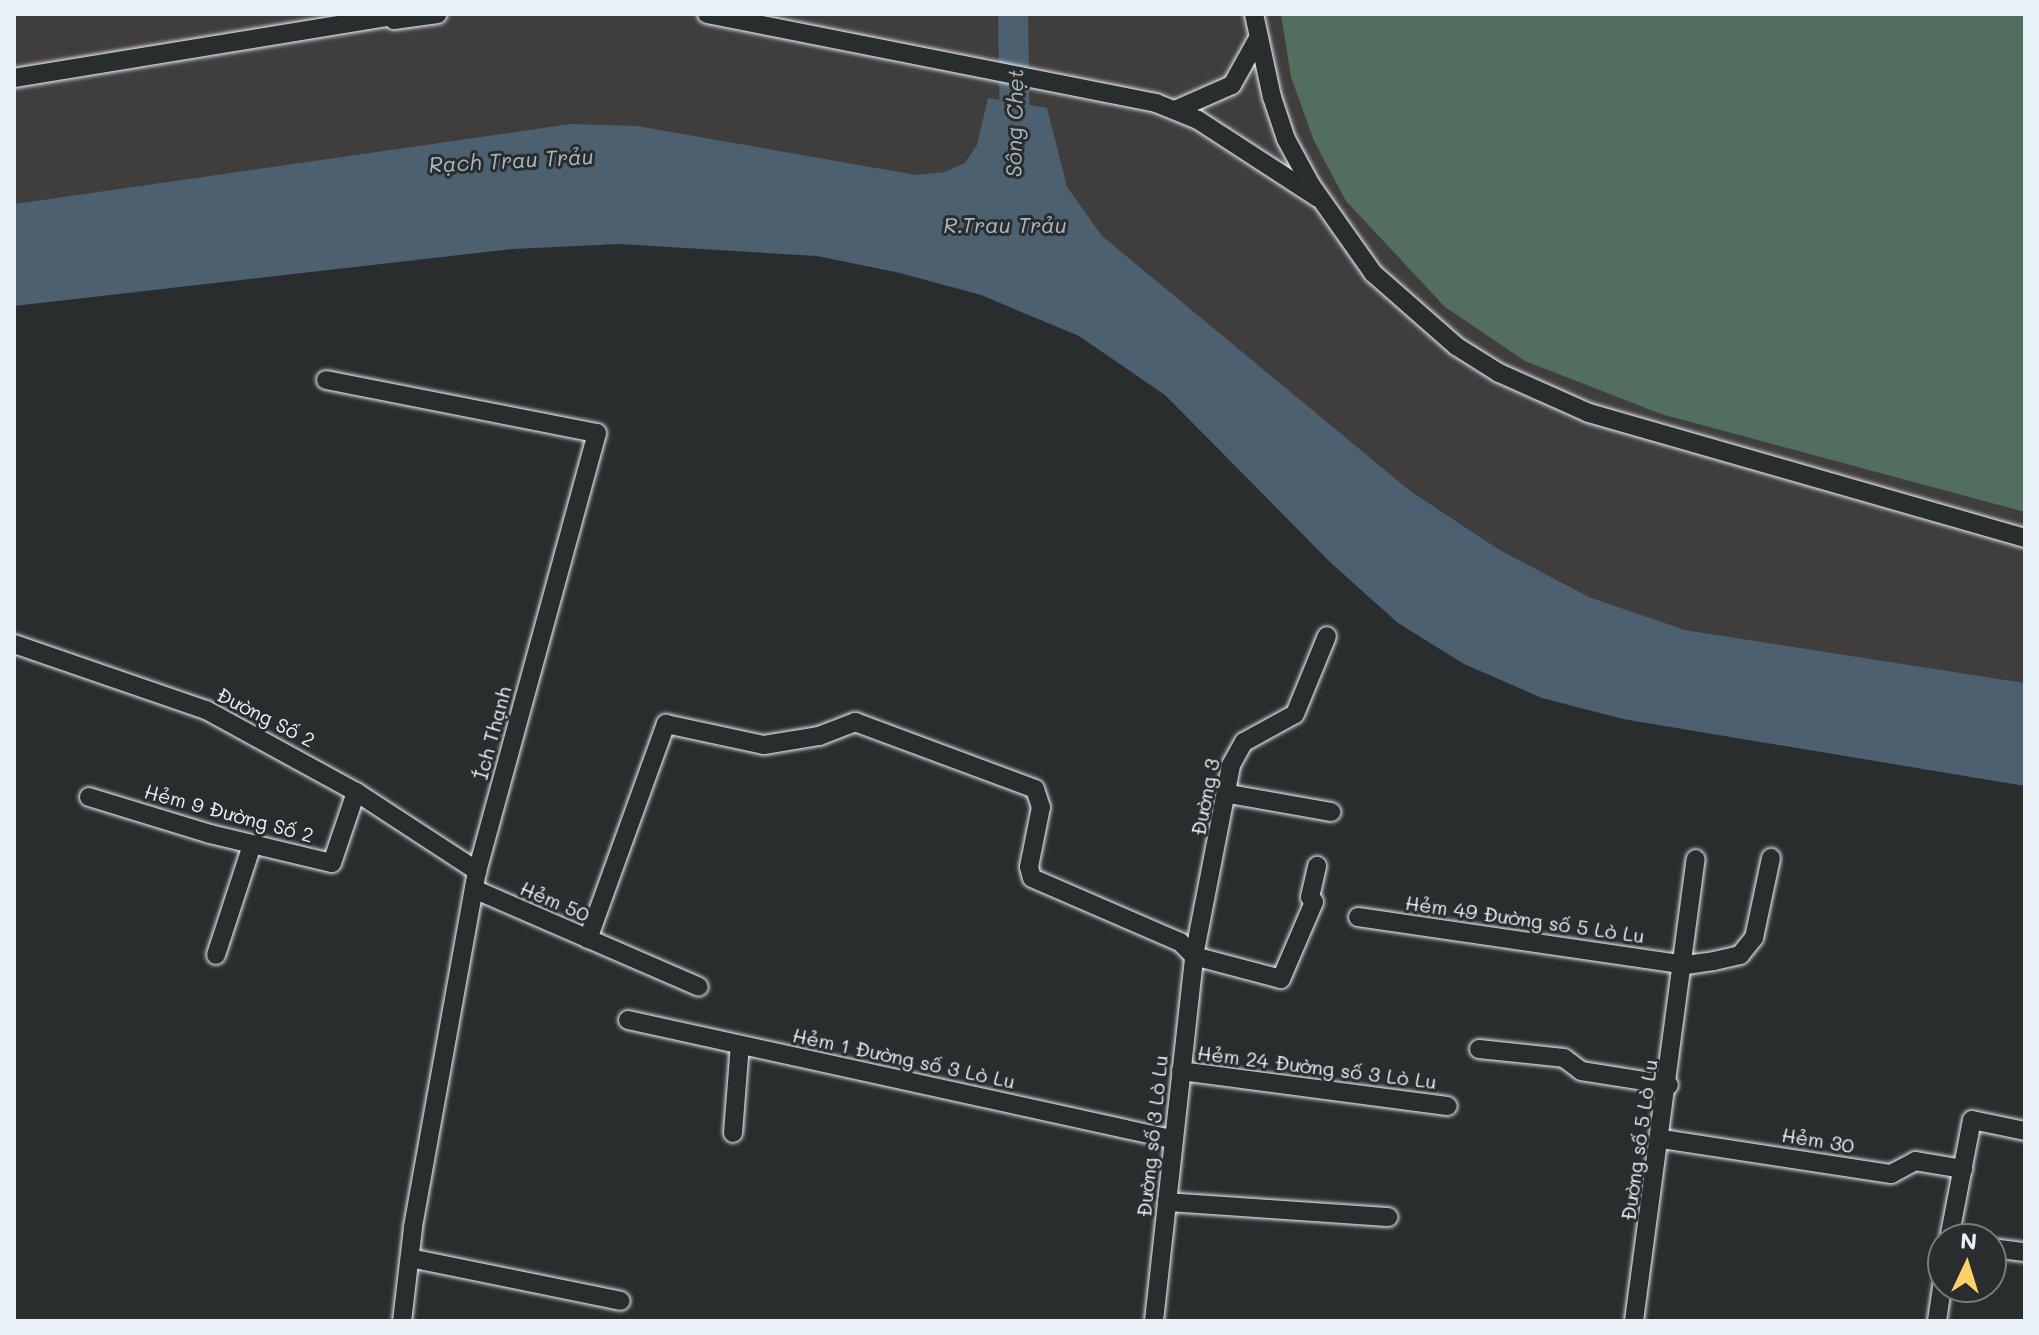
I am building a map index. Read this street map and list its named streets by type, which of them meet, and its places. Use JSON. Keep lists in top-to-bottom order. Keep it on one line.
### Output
{"streets":{"street":["Đường Số 2","Ích Thạnh","Đường 3","Hẻm 9 Đường Số 2","Hẻm 50","Hẻm 49 Đường số 5 Lò Lu","Hẻm 1 Đường số 3 Lò Lu","Hẻm 24 Đường số 3 Lò Lu","Đường số 3 Lò Lu","Đường số 5 Lò Lu","Hẻm 30"]},"crossings":[["Đường Số 2","Ích Thạnh"],["Đường Số 2","Hẻm 9 Đường Số 2"],["Đường Số 2","Hẻm 50"],["Ích Thạnh","Hẻm 50"],["Đường 3","Đường số 3 Lò Lu"],["Hẻm 49 Đường số 5 Lò Lu","Đường số 5 Lò Lu"],["Hẻm 1 Đường số 3 Lò Lu","Đường số 3 Lò Lu"],["Hẻm 24 Đường số 3 Lò Lu","Đường số 3 Lò Lu"],["Đường số 5 Lò Lu","Hẻm 30"]],"water":["Sông Chẹt","Rạch Trau Trảu","R.Trau Trảu"],"north":"top"}
